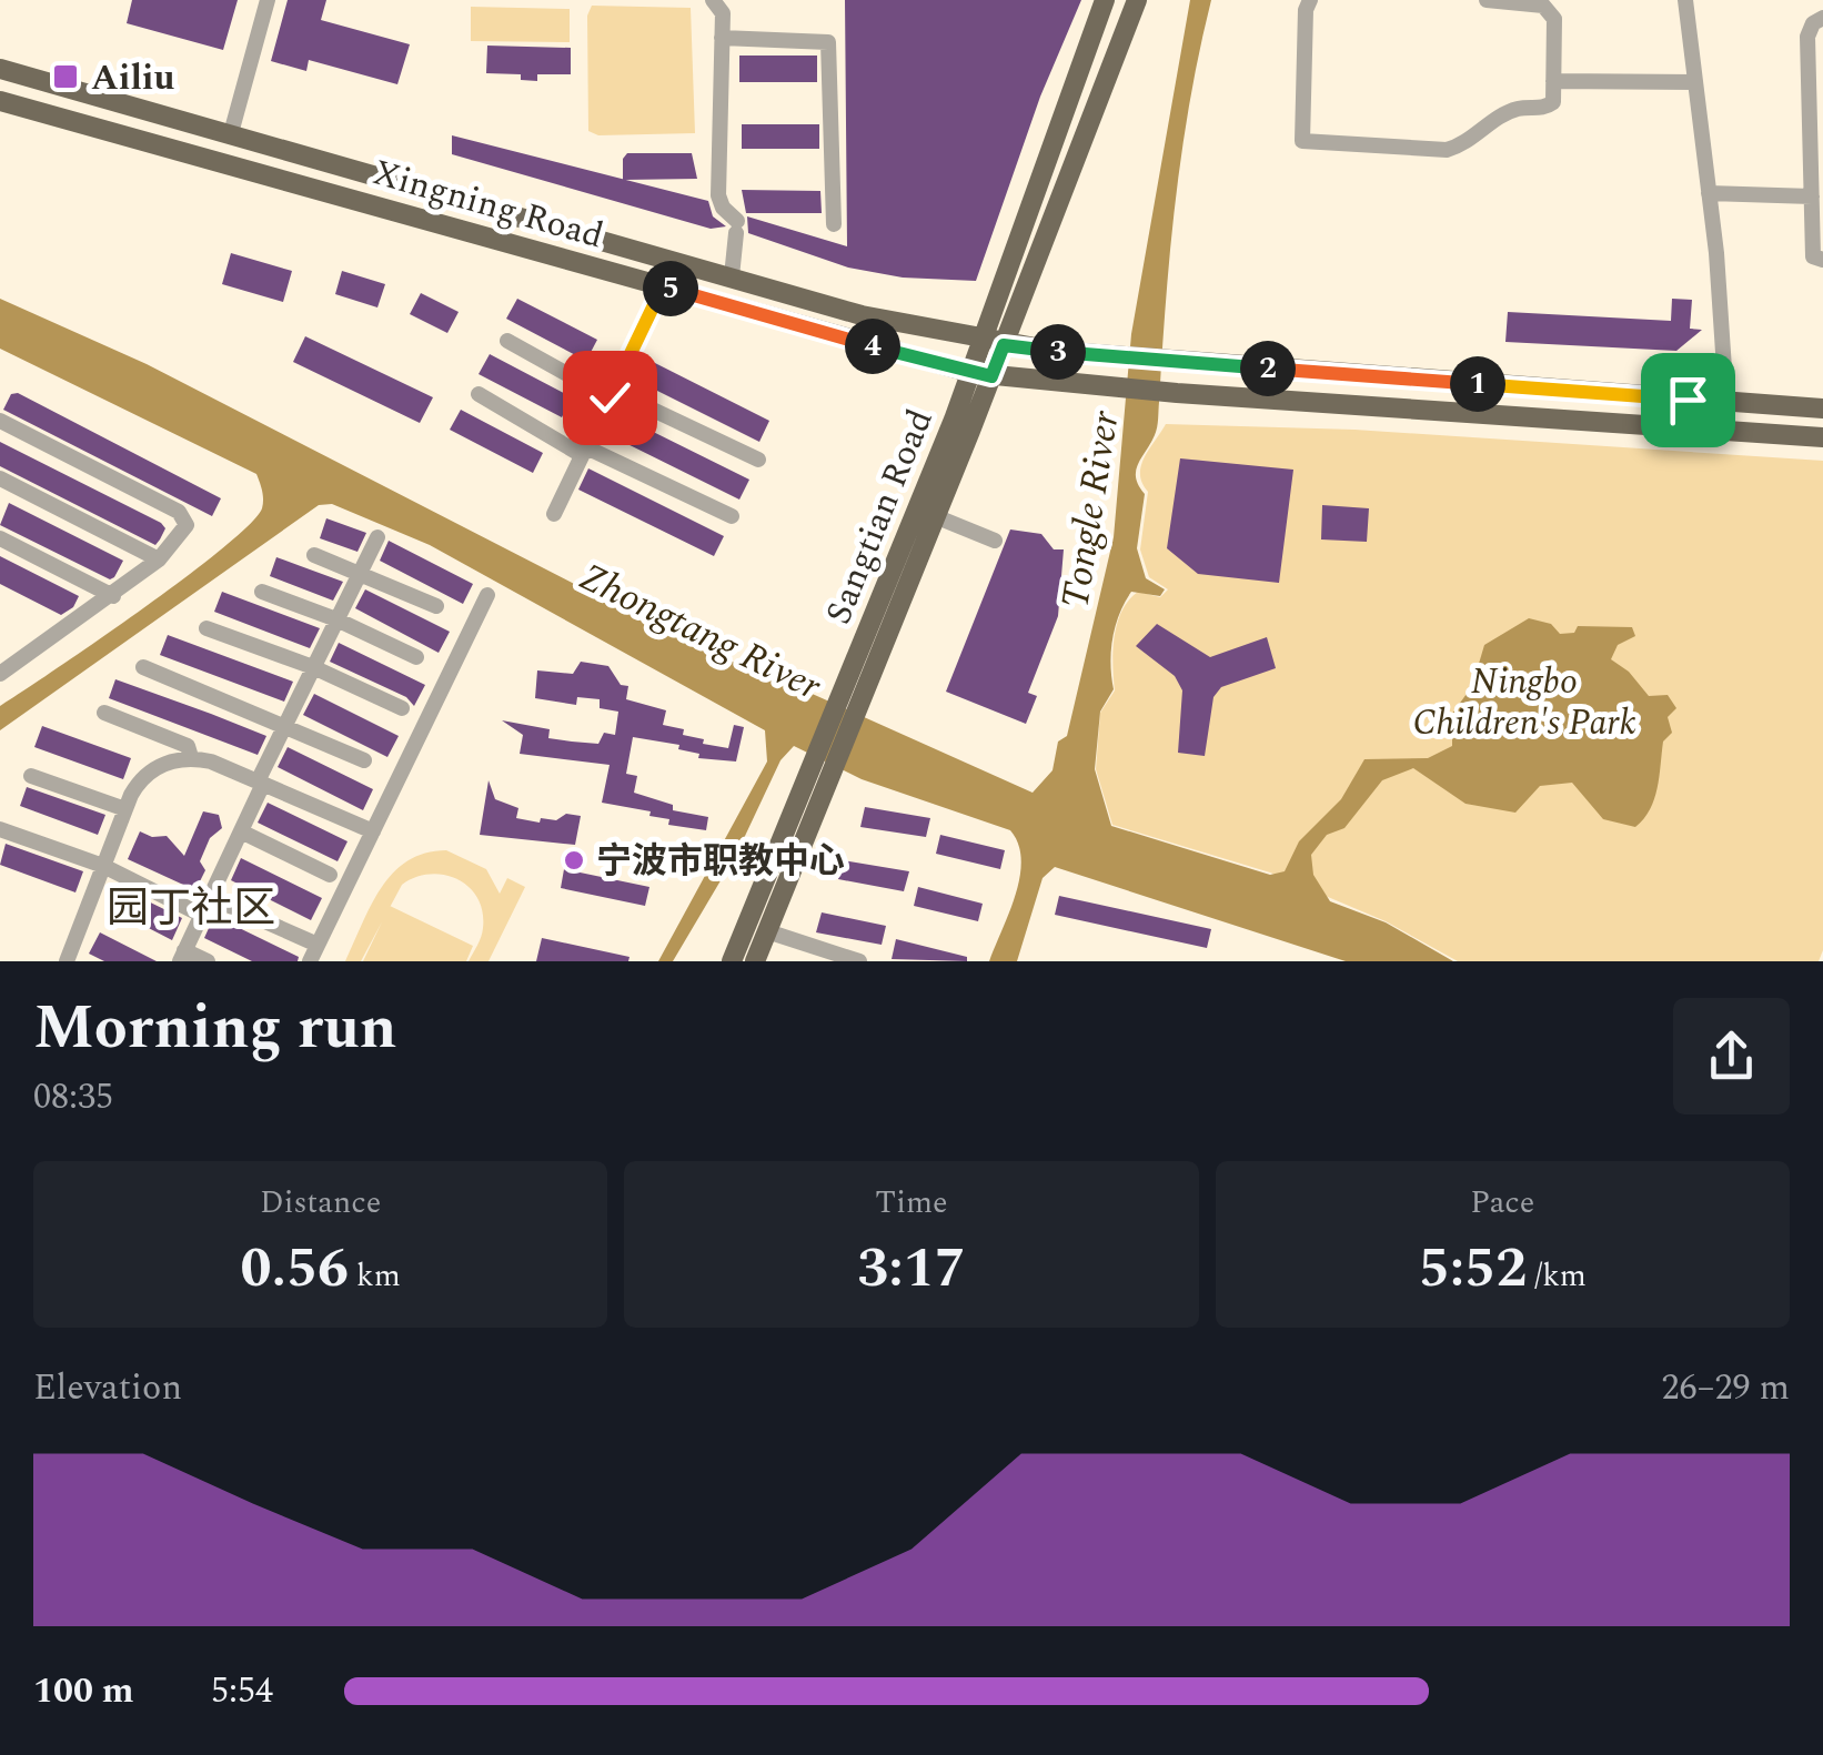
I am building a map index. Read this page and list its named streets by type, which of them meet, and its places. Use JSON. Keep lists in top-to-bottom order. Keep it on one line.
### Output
{"streets":{"main road":["Xingning Road","Sangtian Road"]},"crossings":[["Xingning Road","Sangtian Road"]],"districts":["园丁社区"],"water":["Tongle River","Zhongtang River"],"parks":["Ningbo Children's Park"],"places":{"transit":["Ailiu"],"other":["宁波市职教中心"]},"page":{"pins":["5","4","3","2","1"],"heading":["Morning run","08:35"],"stats":[["Distance","0.56 km"],["Time","3:17"],["Pace","5:52 /km"]],"chart":["Elevation","26–29 m"],"list":[{"name":"100 m","note":"5:54"}]}}
